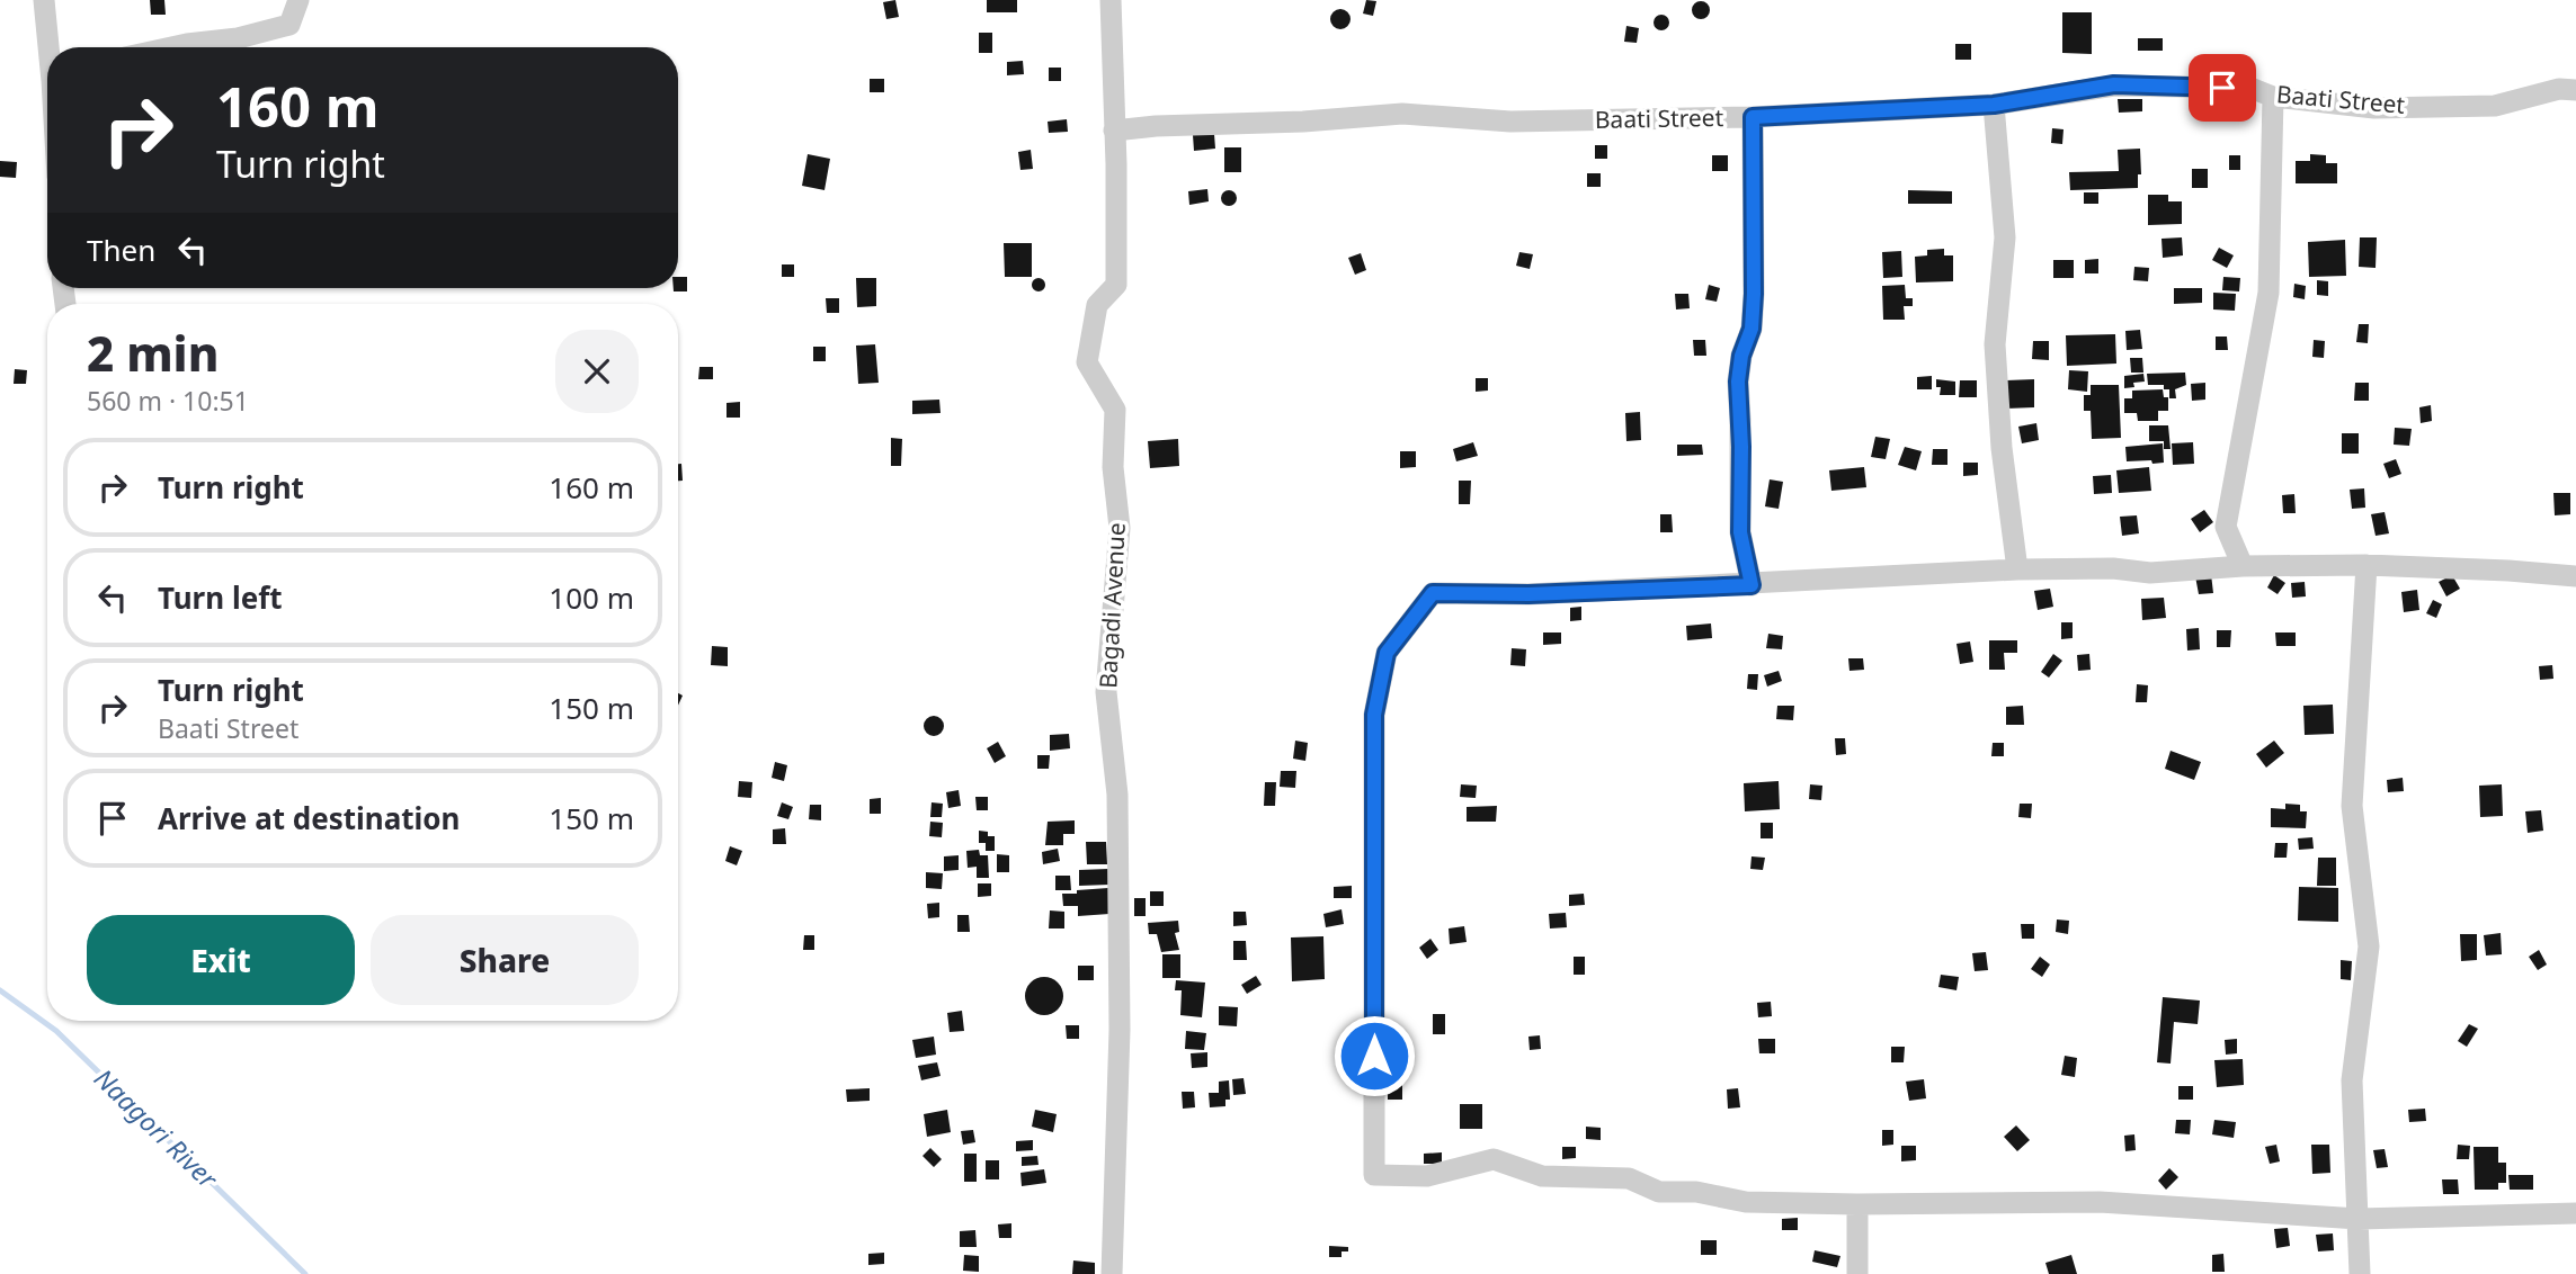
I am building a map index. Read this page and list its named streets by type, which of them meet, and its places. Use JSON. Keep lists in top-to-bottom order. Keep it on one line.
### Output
{"streets":{"street":["Baati Street","Bagadi Avenue"]},"crossings":[["Baati Street","Bagadi Avenue"]],"water":["Naagori River"],"page":{"turn":["160 m","Turn right"],"then":"Then","heading":["2 min","560 m · 10:51"],"list":[{"name":"Turn right","value":"160 m"},{"name":"Turn left","value":"100 m"},{"name":"Turn right","note":"Baati Street","value":"150 m"},{"name":"Arrive at destination","value":"150 m"}],"buttons":["Exit","Share"]}}
